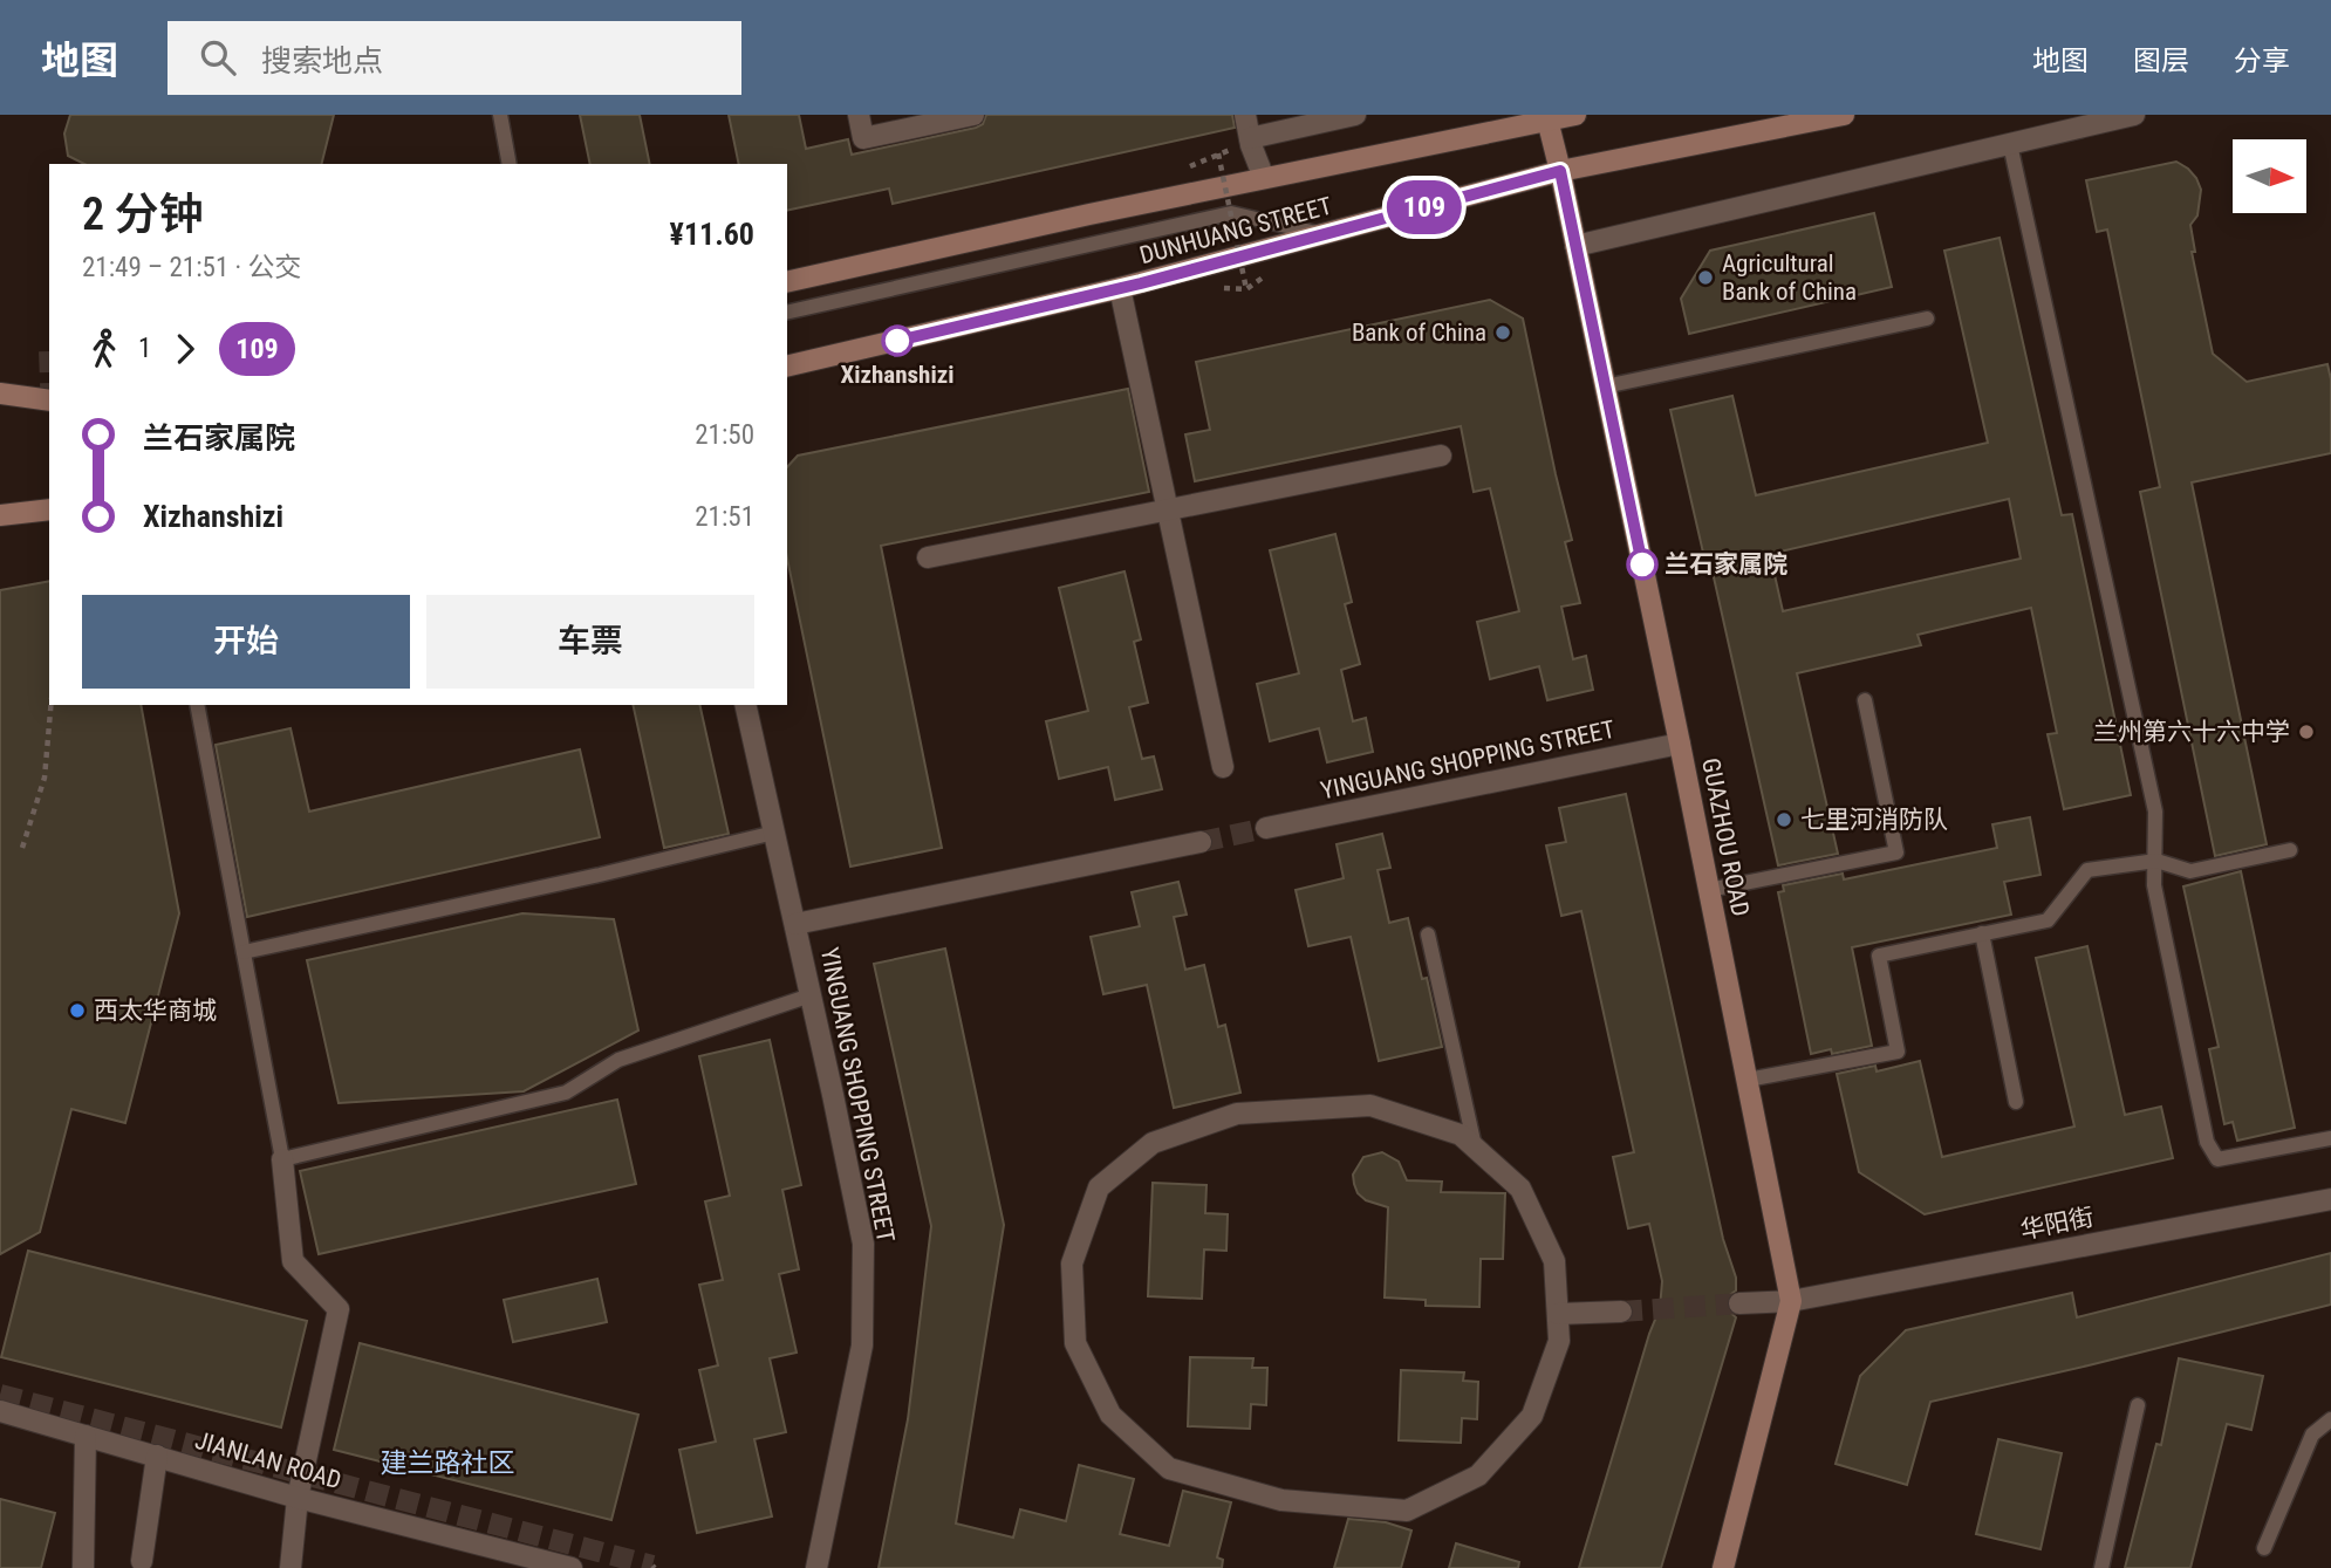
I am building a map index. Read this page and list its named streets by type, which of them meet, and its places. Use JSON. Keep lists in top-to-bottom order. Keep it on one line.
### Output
{"streets":{"main road":["DUNHUANG STREET","GUAZHOU ROAD"],"street":["YINGUANG SHOPPING STREET","华阳街","JIANLAN ROAD"]},"crossings":[["DUNHUANG STREET","GUAZHOU ROAD"],["YINGUANG SHOPPING STREET","GUAZHOU ROAD"],["GUAZHOU ROAD","华阳街"]],"districts":["建兰路社区"],"places":["Agricultural Bank of China","Bank of China","Xizhanshizi","兰石家属院","兰州第六十六中学","七里河消防队","西太华商城"],"lines":["bus line 109"],"north":"right","page":{"header":"地图","search":"搜索地点","nav":["地图","图层","分享"],"on_map":"109","heading":["2 分钟","21:49 – 21:51 · 公交","¥11.60"],"legs":["1","109"],"list":[{"name":"兰石家属院","value":"21:50"},{"name":"Xizhanshizi","value":"21:51"}],"buttons":["开始","车票"]}}
